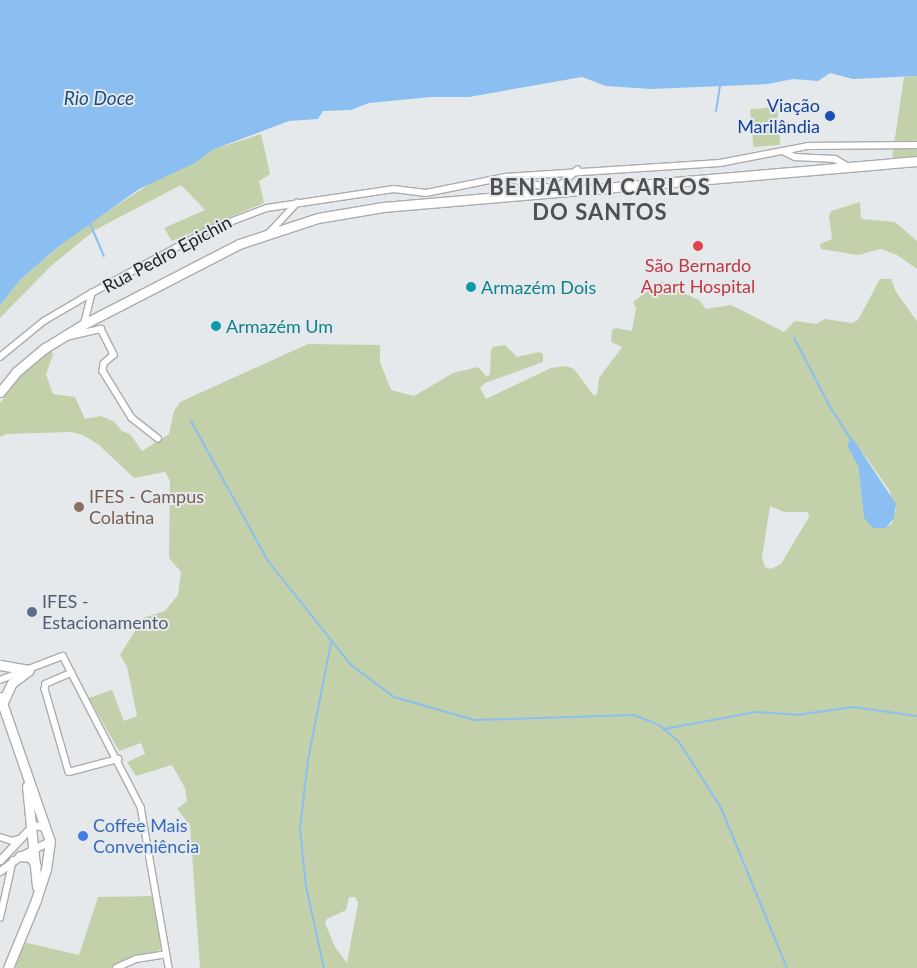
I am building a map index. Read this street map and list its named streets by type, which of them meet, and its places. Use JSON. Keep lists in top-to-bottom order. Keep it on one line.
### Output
{"streets":{"street":["Rua Pedro Epichin"]},"districts":["BENJAMIM CARLOS DO SANTOS"],"water":["Rio Doce"],"places":["Viação Marilândia","São Bernardo Apart Hospital","Armazém Dois","Armazém Um","IFES - Campus Colatina","IFES - Estacionamento","Coffee Mais Conveniência"]}
